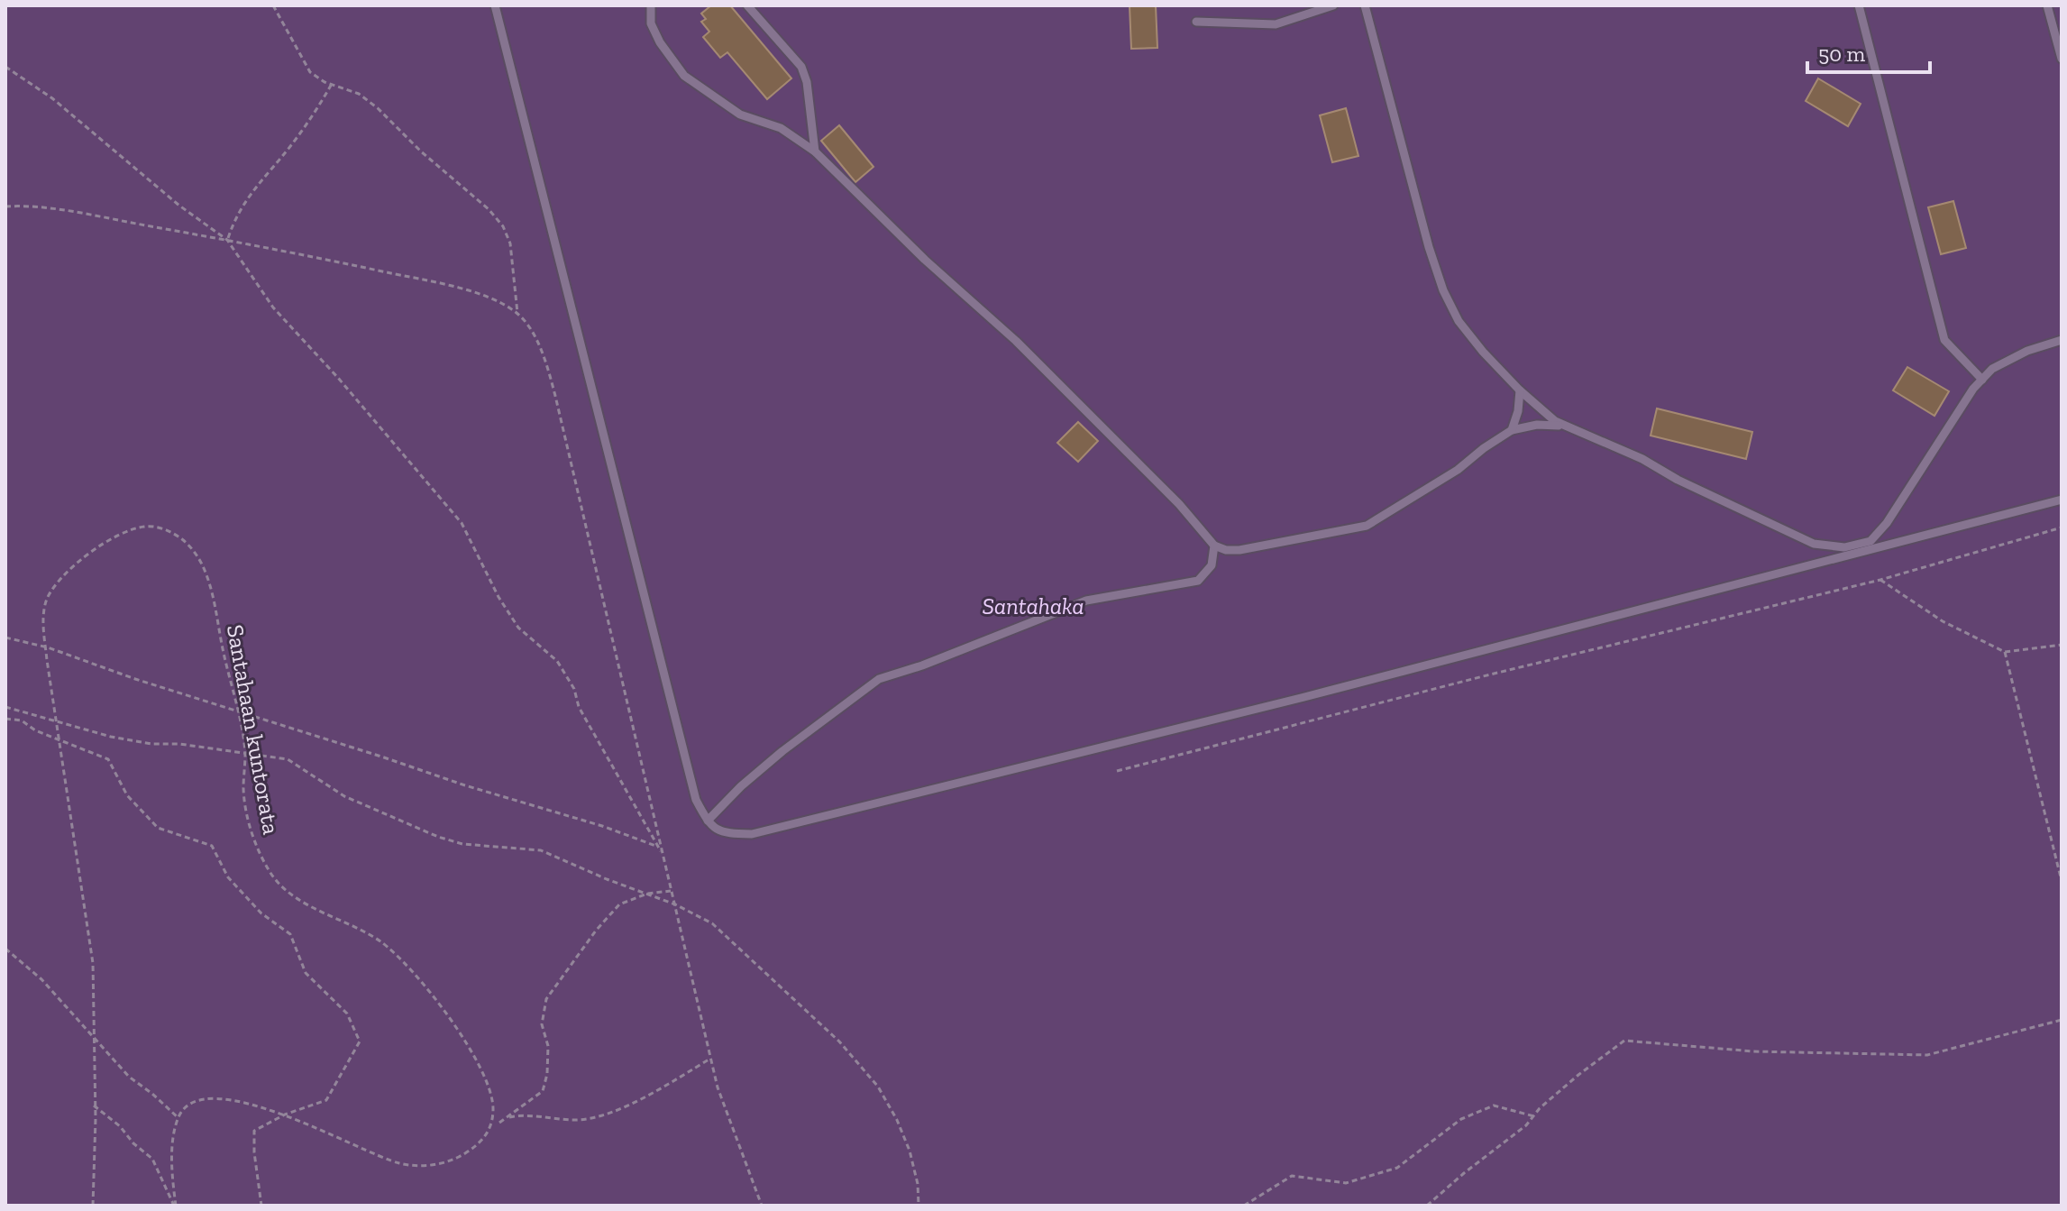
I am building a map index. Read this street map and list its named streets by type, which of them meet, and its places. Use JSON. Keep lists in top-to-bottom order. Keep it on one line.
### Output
{"streets":{"path":["Santahaan kuntorata"]},"parks":["Santahaka"],"scale_bar":"50 m"}
